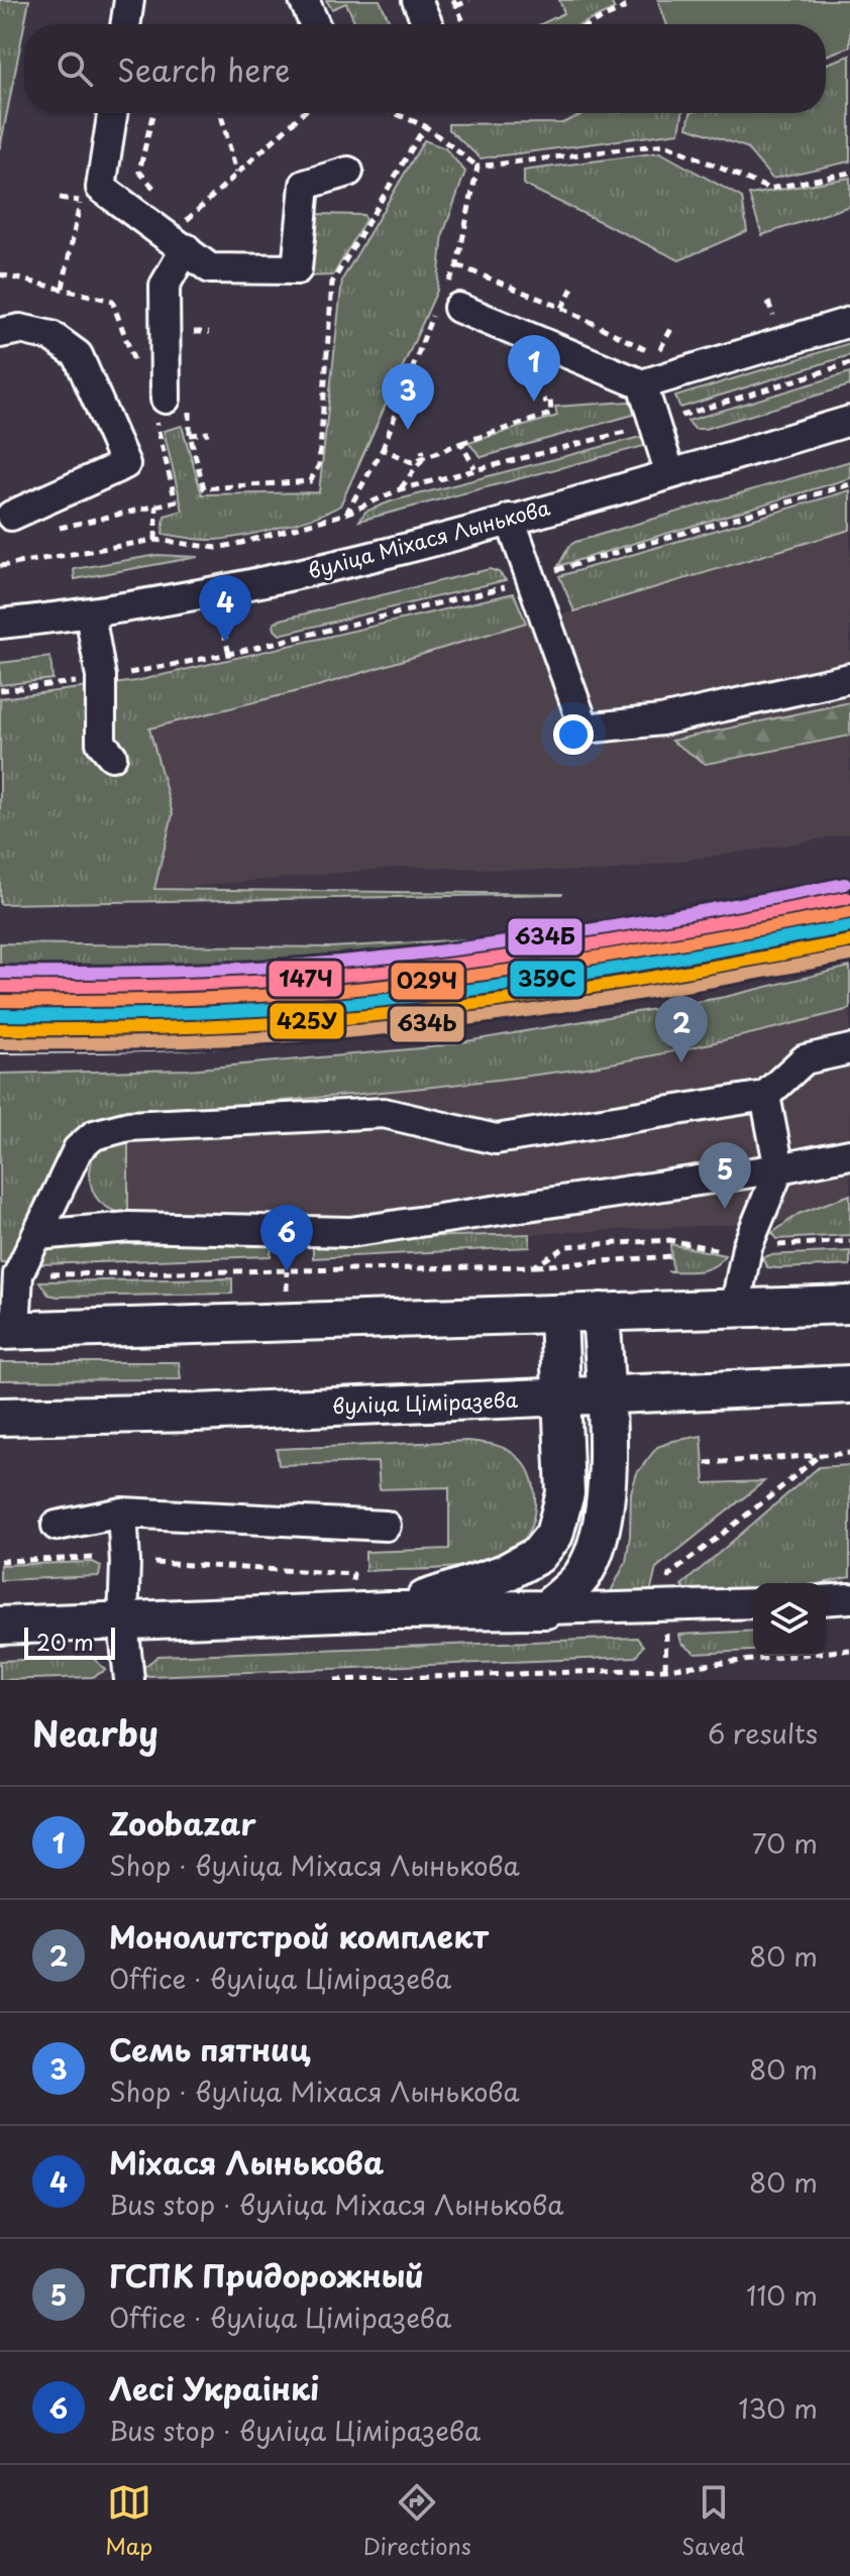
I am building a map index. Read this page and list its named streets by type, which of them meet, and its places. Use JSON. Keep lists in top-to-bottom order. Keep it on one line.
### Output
{"streets":{"main road":["вуліца Ціміразева"],"street":["вуліца Міхася Лынькова"]},"lines":["transit line 634Б","transit line 147Ч","transit line 029Ч","transit line 359С","transit line 425У","transit line 634Ь"],"scale_bar":"20 m","page":{"search":"Search here","pins":["1","3","4","2","5","6"],"scale":"20 m","heading":["Nearby","6 results"],"list":[{"mark":"1","name":"Zoobazar","note":"Shop · вуліца Міхася Лынькова","value":"70 m"},{"mark":"2","name":"Монолитстрой комплект","note":"Office · вуліца Ціміразева","value":"80 m"},{"mark":"3","name":"Семь пятниц","note":"Shop · вуліца Міхася Лынькова","value":"80 m"},{"mark":"4","name":"Міхася Лынькова","note":"Bus stop · вуліца Міхася Лынькова","value":"80 m"},{"mark":"5","name":"ГСПК Придорожный","note":"Office · вуліца Ціміразева","value":"110 m"},{"mark":"6","name":"Лесі Украінкі","note":"Bus stop · вуліца Ціміразева","value":"130 m"}],"nav":["Map","Directions","Saved"]}}
